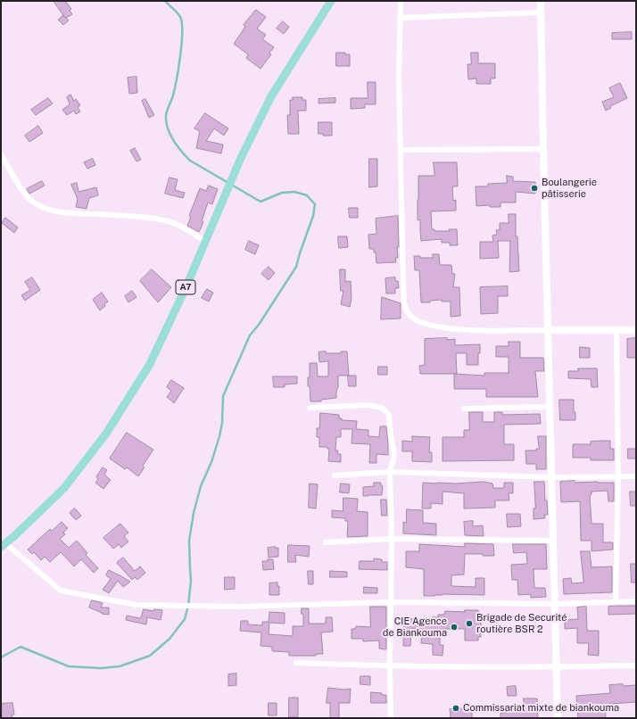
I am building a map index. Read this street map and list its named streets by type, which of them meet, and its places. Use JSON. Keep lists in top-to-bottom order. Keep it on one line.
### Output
{"streets":{"main road":["A7"]},"places":["Boulangerie pâtisserie","Brigade de Securité routière BSR 2","CIE Agence de Biankouma","Commissariat mixte de biankouma"]}
